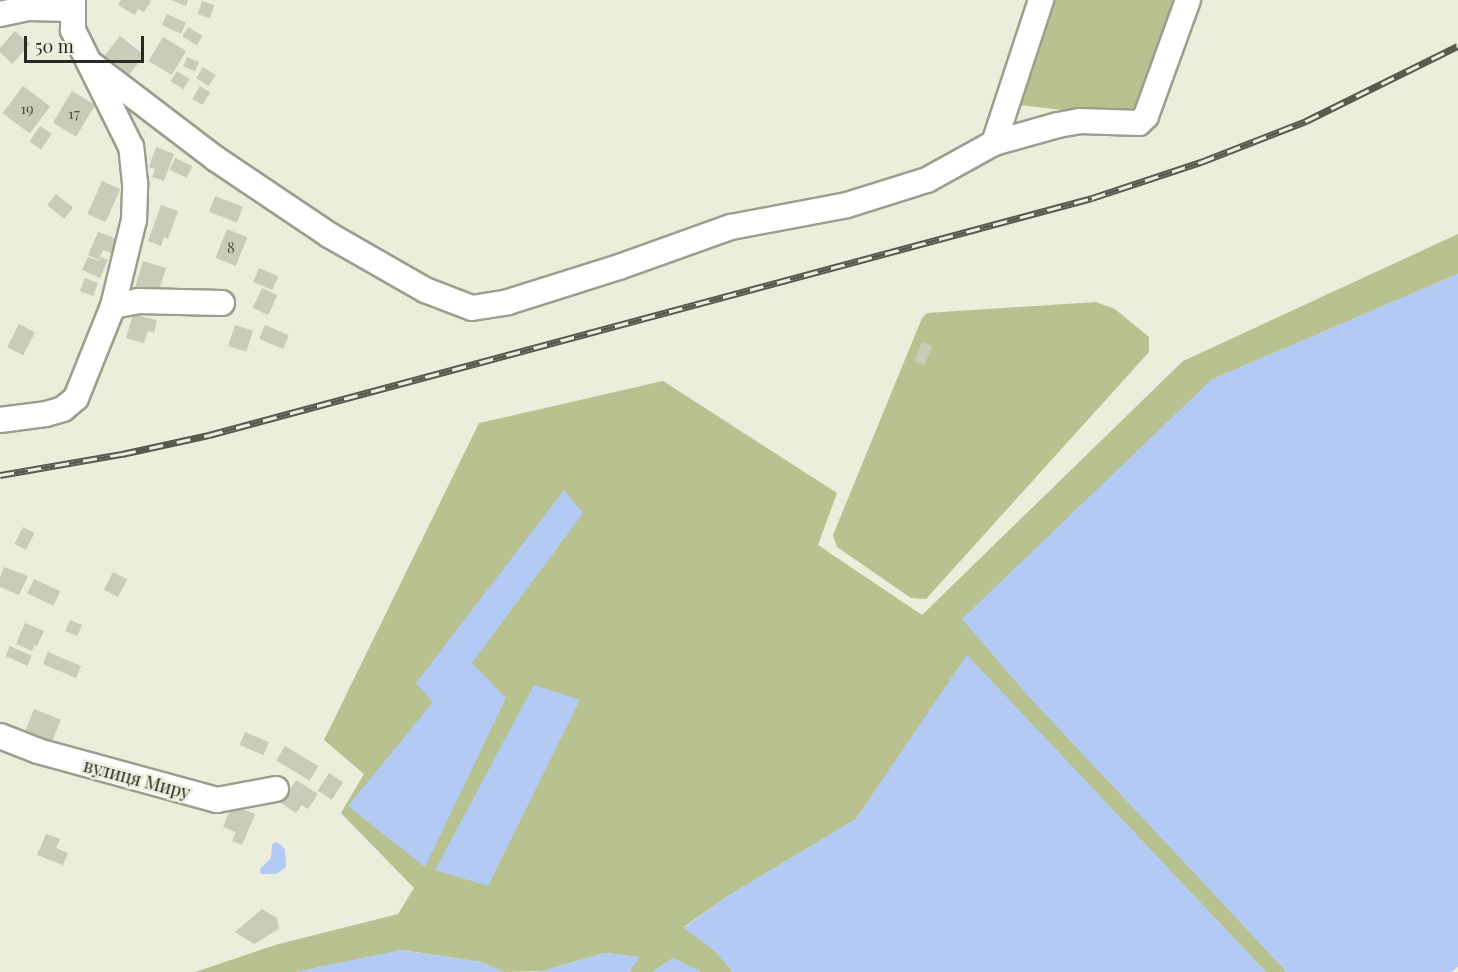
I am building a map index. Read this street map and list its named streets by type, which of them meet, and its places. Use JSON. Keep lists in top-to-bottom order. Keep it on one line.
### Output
{"streets":{"street":["вулиця Миру"]},"house_numbers":["19","17","8"],"scale_bar":"50 m"}
